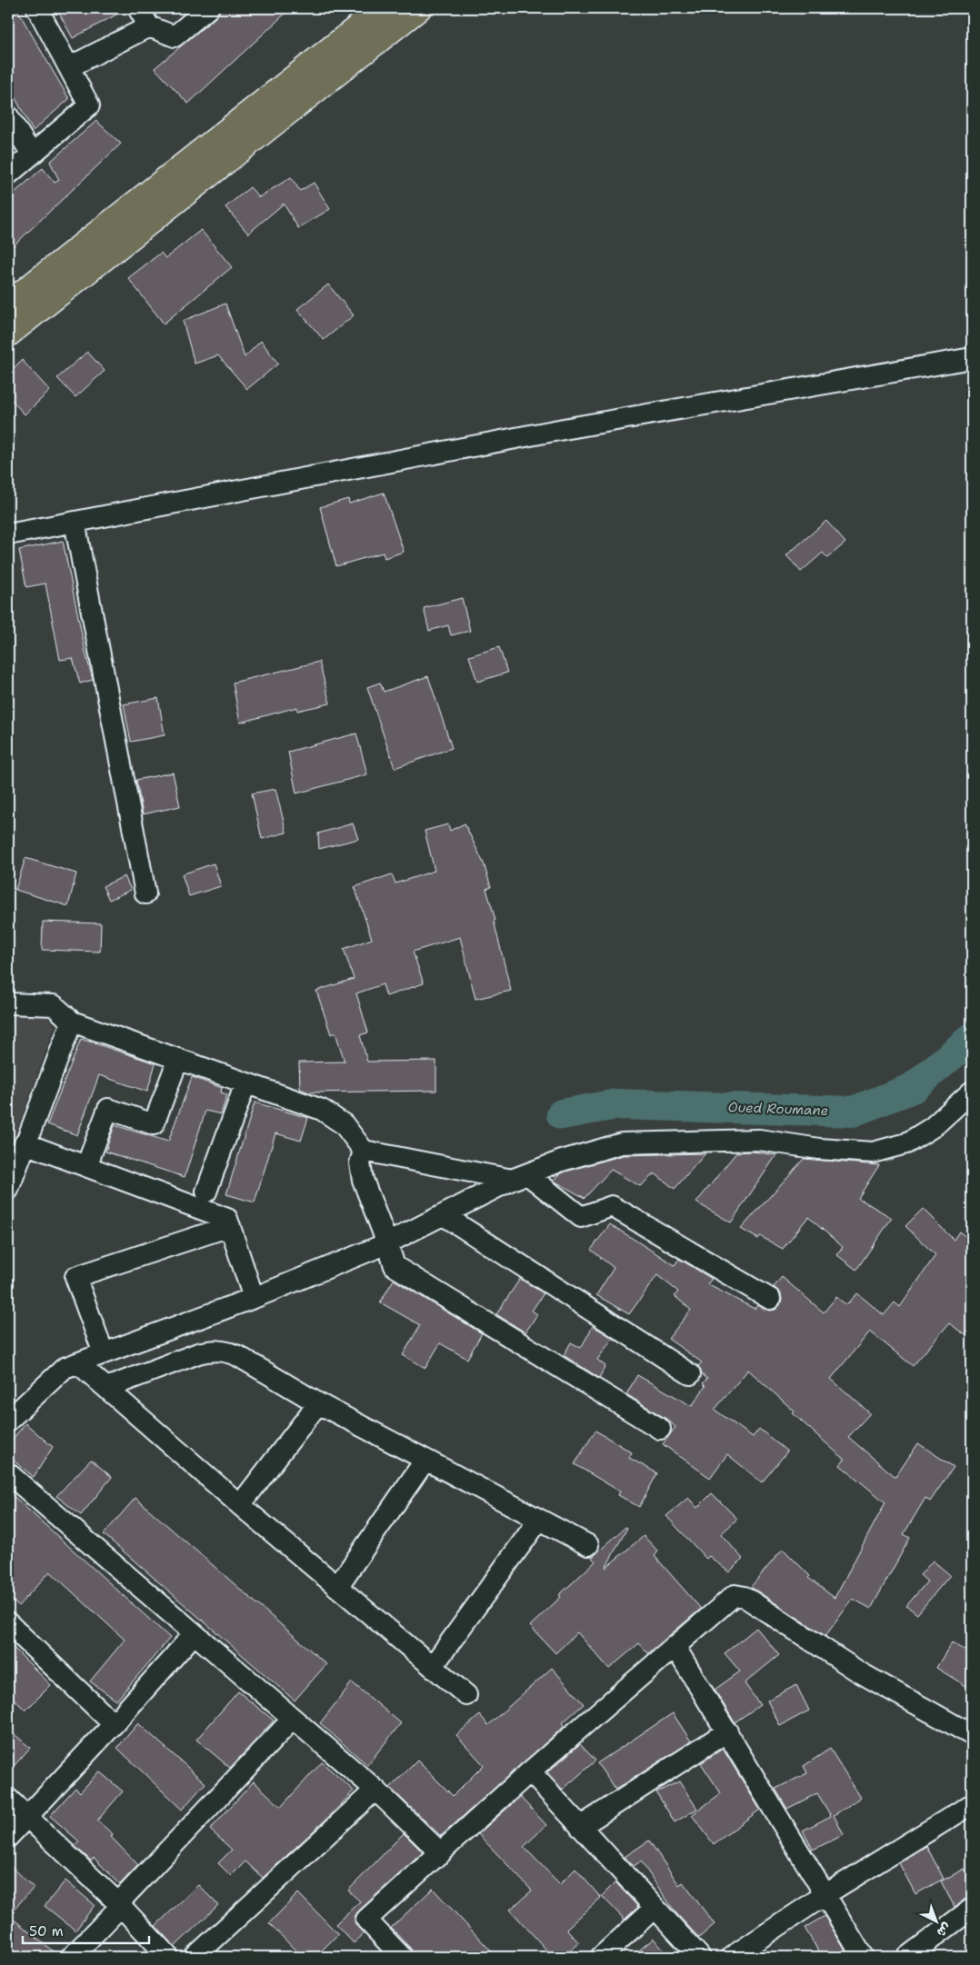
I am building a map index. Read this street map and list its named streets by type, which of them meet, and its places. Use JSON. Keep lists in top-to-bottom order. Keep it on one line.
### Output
{"water":["Oued Roumane"],"scale_bar":"50 m","north":"bottom right"}
